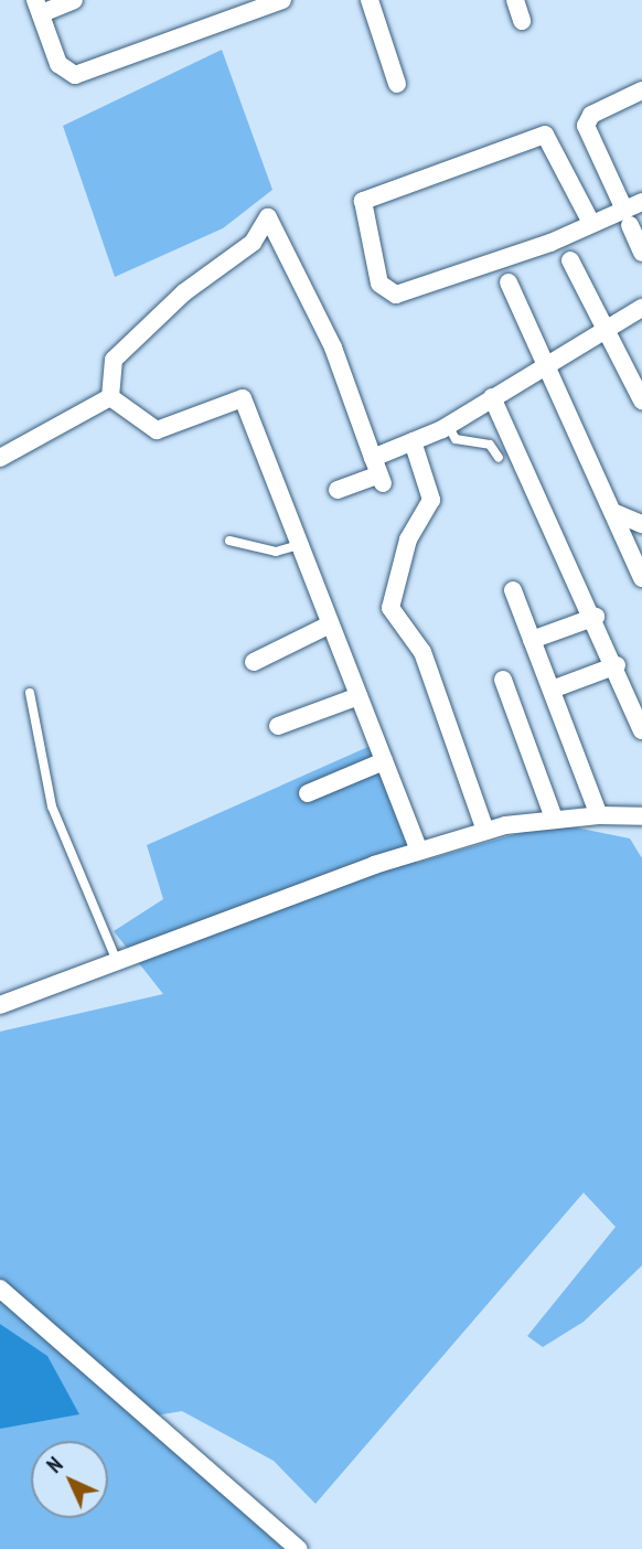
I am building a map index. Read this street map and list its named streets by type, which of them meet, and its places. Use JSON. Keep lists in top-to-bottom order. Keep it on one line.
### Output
{"north":"top left"}
